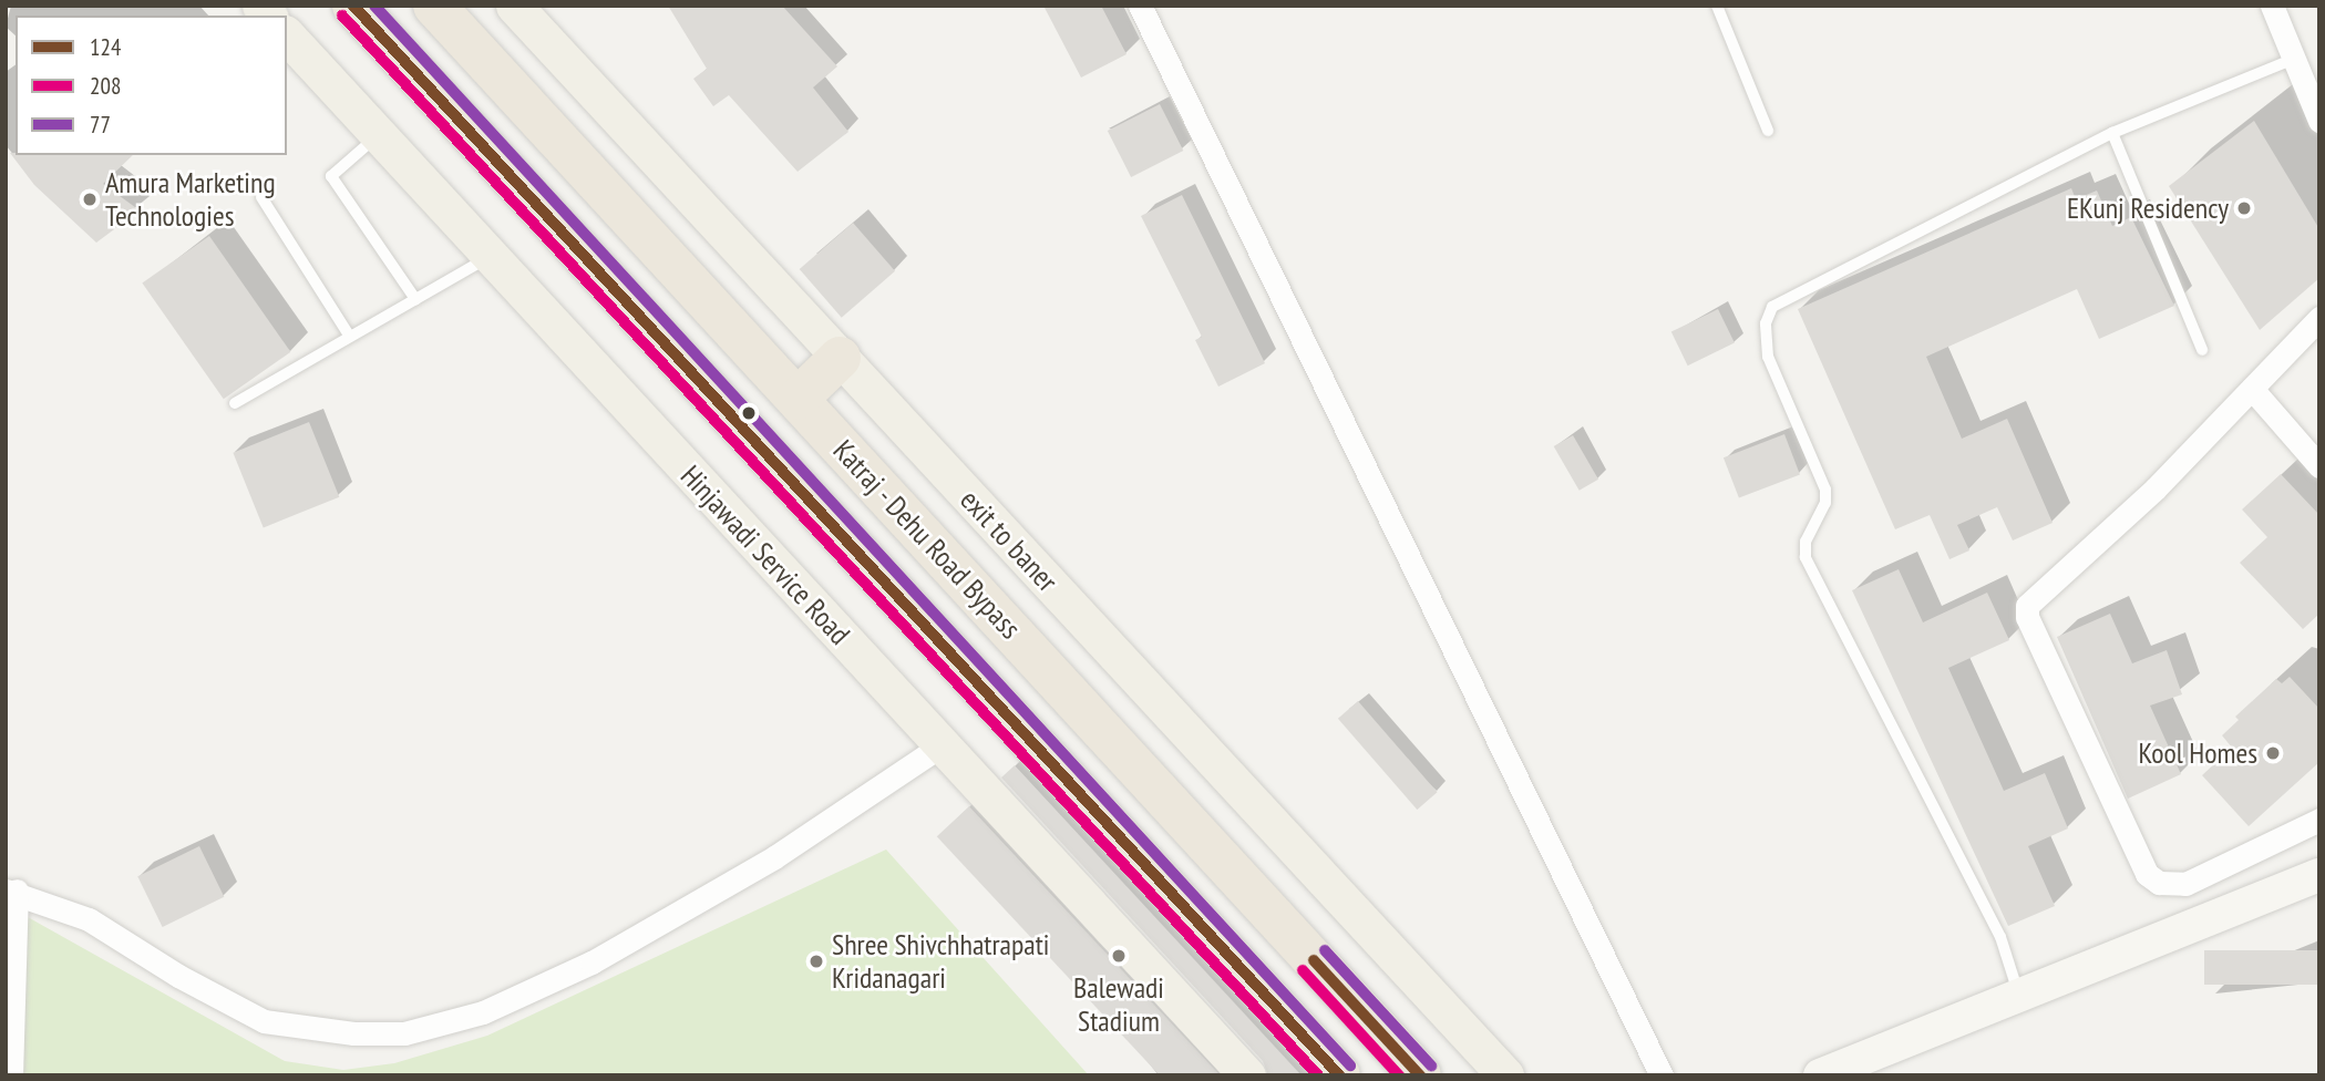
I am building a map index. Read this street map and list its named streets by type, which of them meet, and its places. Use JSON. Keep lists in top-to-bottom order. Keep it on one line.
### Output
{"streets":{"highway":["Katraj - Dehu Road Bypass"],"main road":["exit to baner","Hinjawadi Service Road"]},"places":["Amura Marketing Technologies","EKunj Residency","Kool Homes","Balewadi Stadium","Shree Shivchhatrapati Kridanagari"],"lines":["transit line 124","transit line 77","transit line 208"],"legend":["124","208","77"]}
